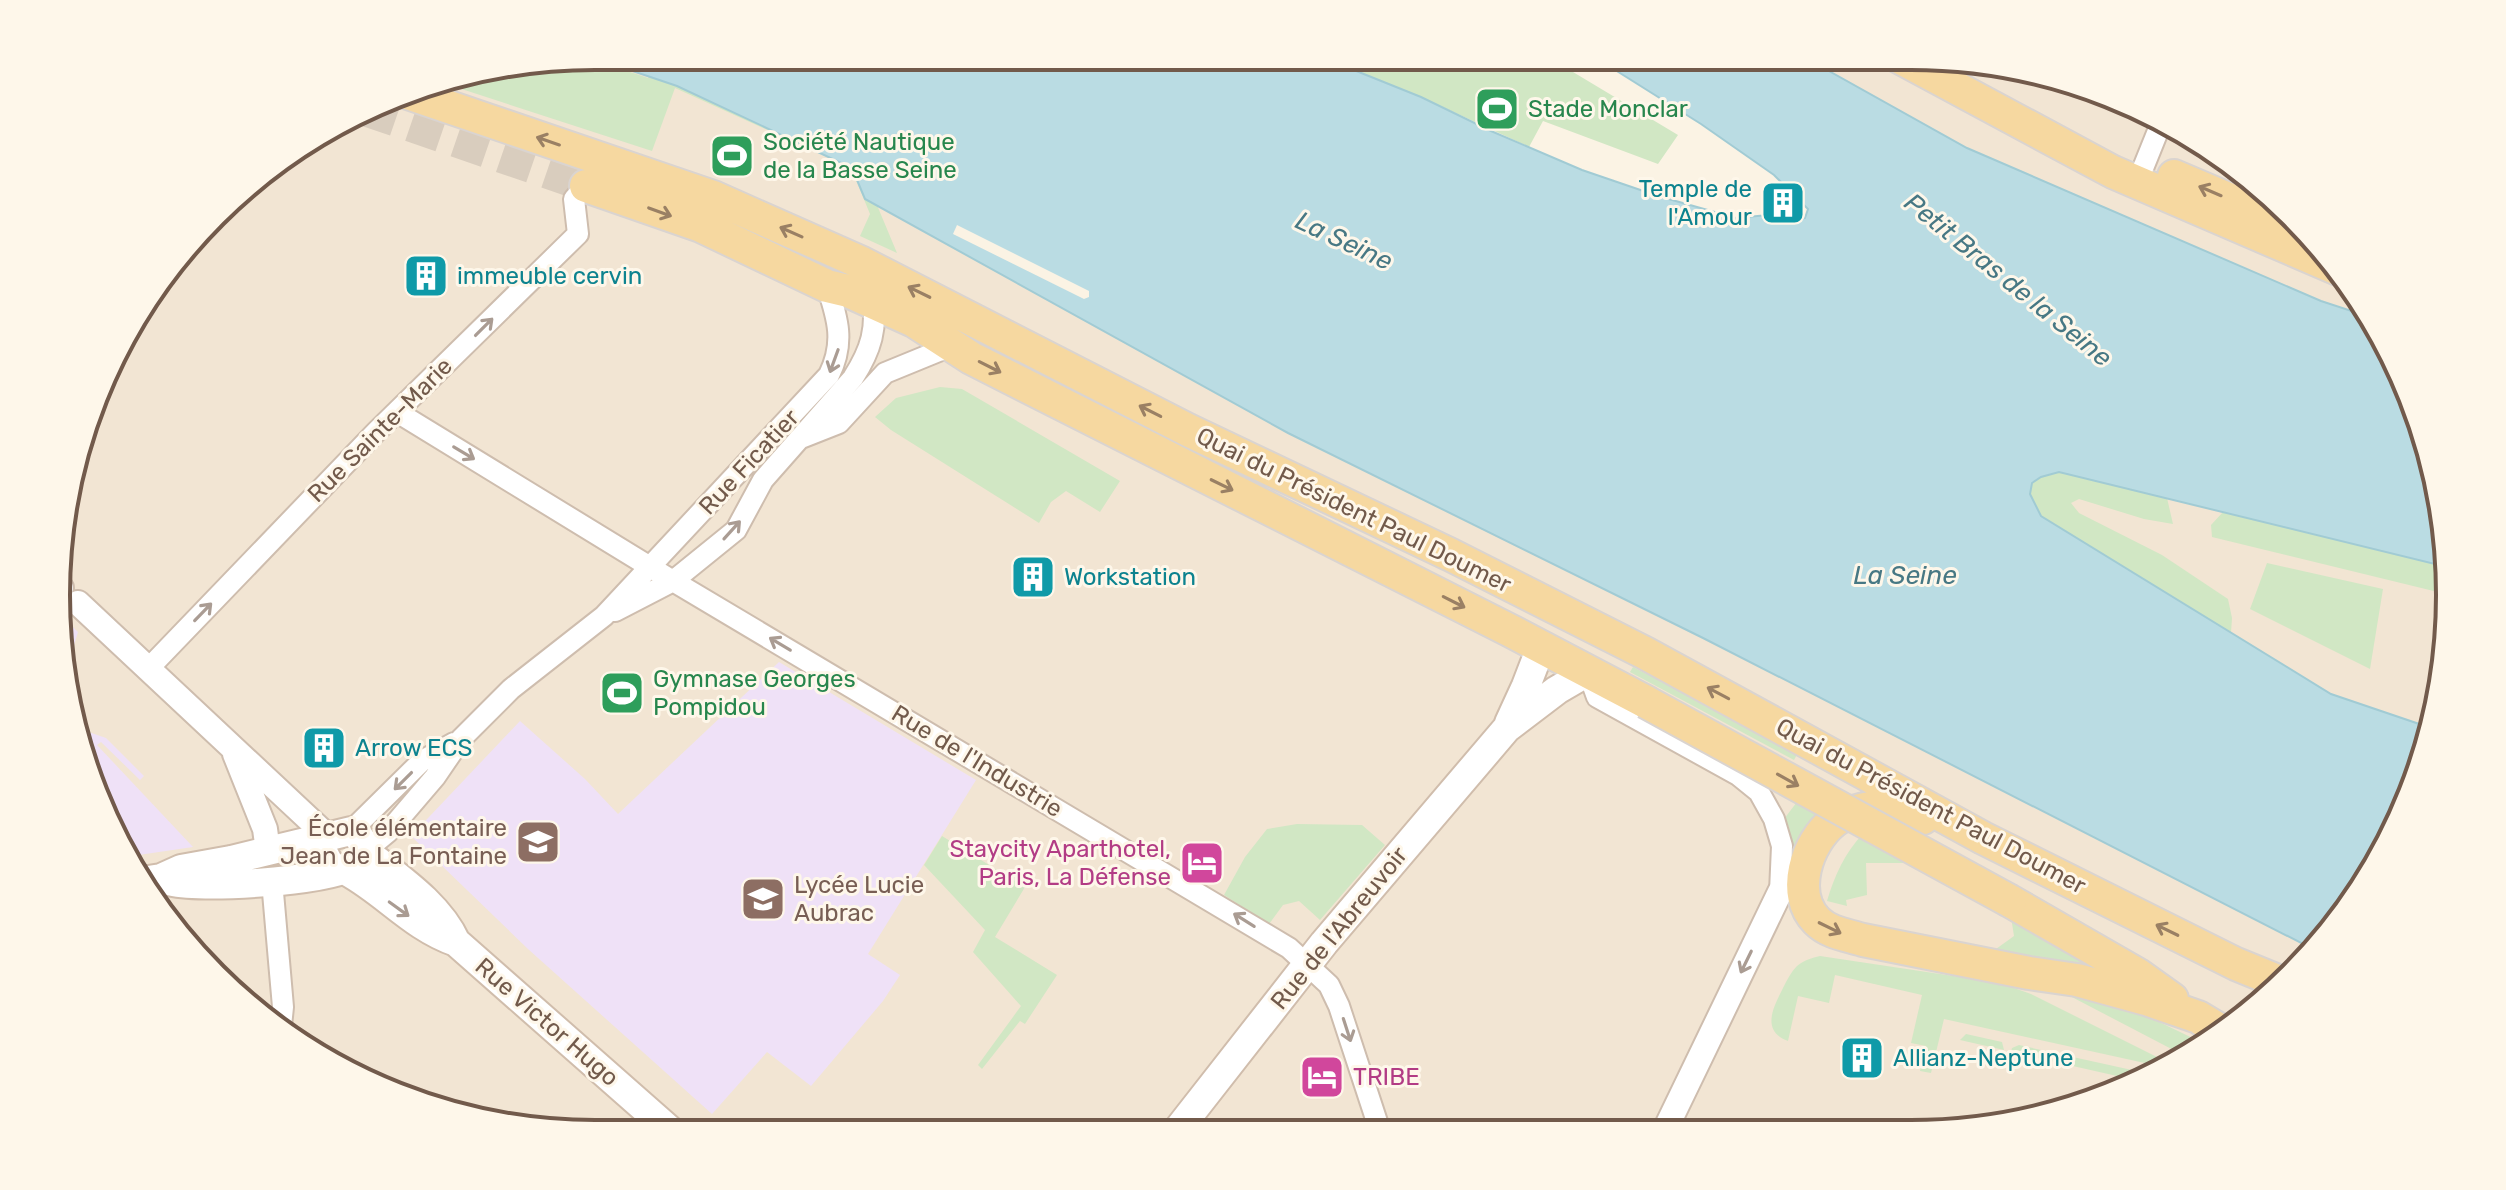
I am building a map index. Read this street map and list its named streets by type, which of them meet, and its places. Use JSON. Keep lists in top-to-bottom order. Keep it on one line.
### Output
{"streets":{"main road":["Quai du Président Paul Doumer","Rue de l'Abreuvoir","Rue Victor Hugo"],"street":["Rue Sainte-Marie","Rue Ficatier","Rue de l'Industrie"]},"crossings":[["Rue Sainte-Marie","Quai du Président Paul Doumer"],["Rue Sainte-Marie","Rue de l'Industrie"],["Rue Sainte-Marie","Rue Victor Hugo"],["Rue Ficatier","Quai du Président Paul Doumer"],["Rue Ficatier","Rue de l'Industrie"],["Rue Ficatier","Rue Victor Hugo"],["Quai du Président Paul Doumer","Rue de l'Abreuvoir"],["Rue de l'Industrie","Rue de l'Abreuvoir"]],"one_way":["Rue Sainte-Marie"],"water":["La Seine","Petit Bras de la Seine"],"places":{"sports":["Stade Monclar","Société Nautique de la Basse Seine","Gymnase Georges Pompidou"],"building":["Temple de l'Amour","immeuble cervin","Workstation","Arrow ECS","Allianz-Neptune"],"school or university":["École élémentaire Jean de La Fontaine","Lycée Lucie Aubrac"],"hotel":["Staycity Aparthotel, Paris, La Défense","TRIBE"]}}
